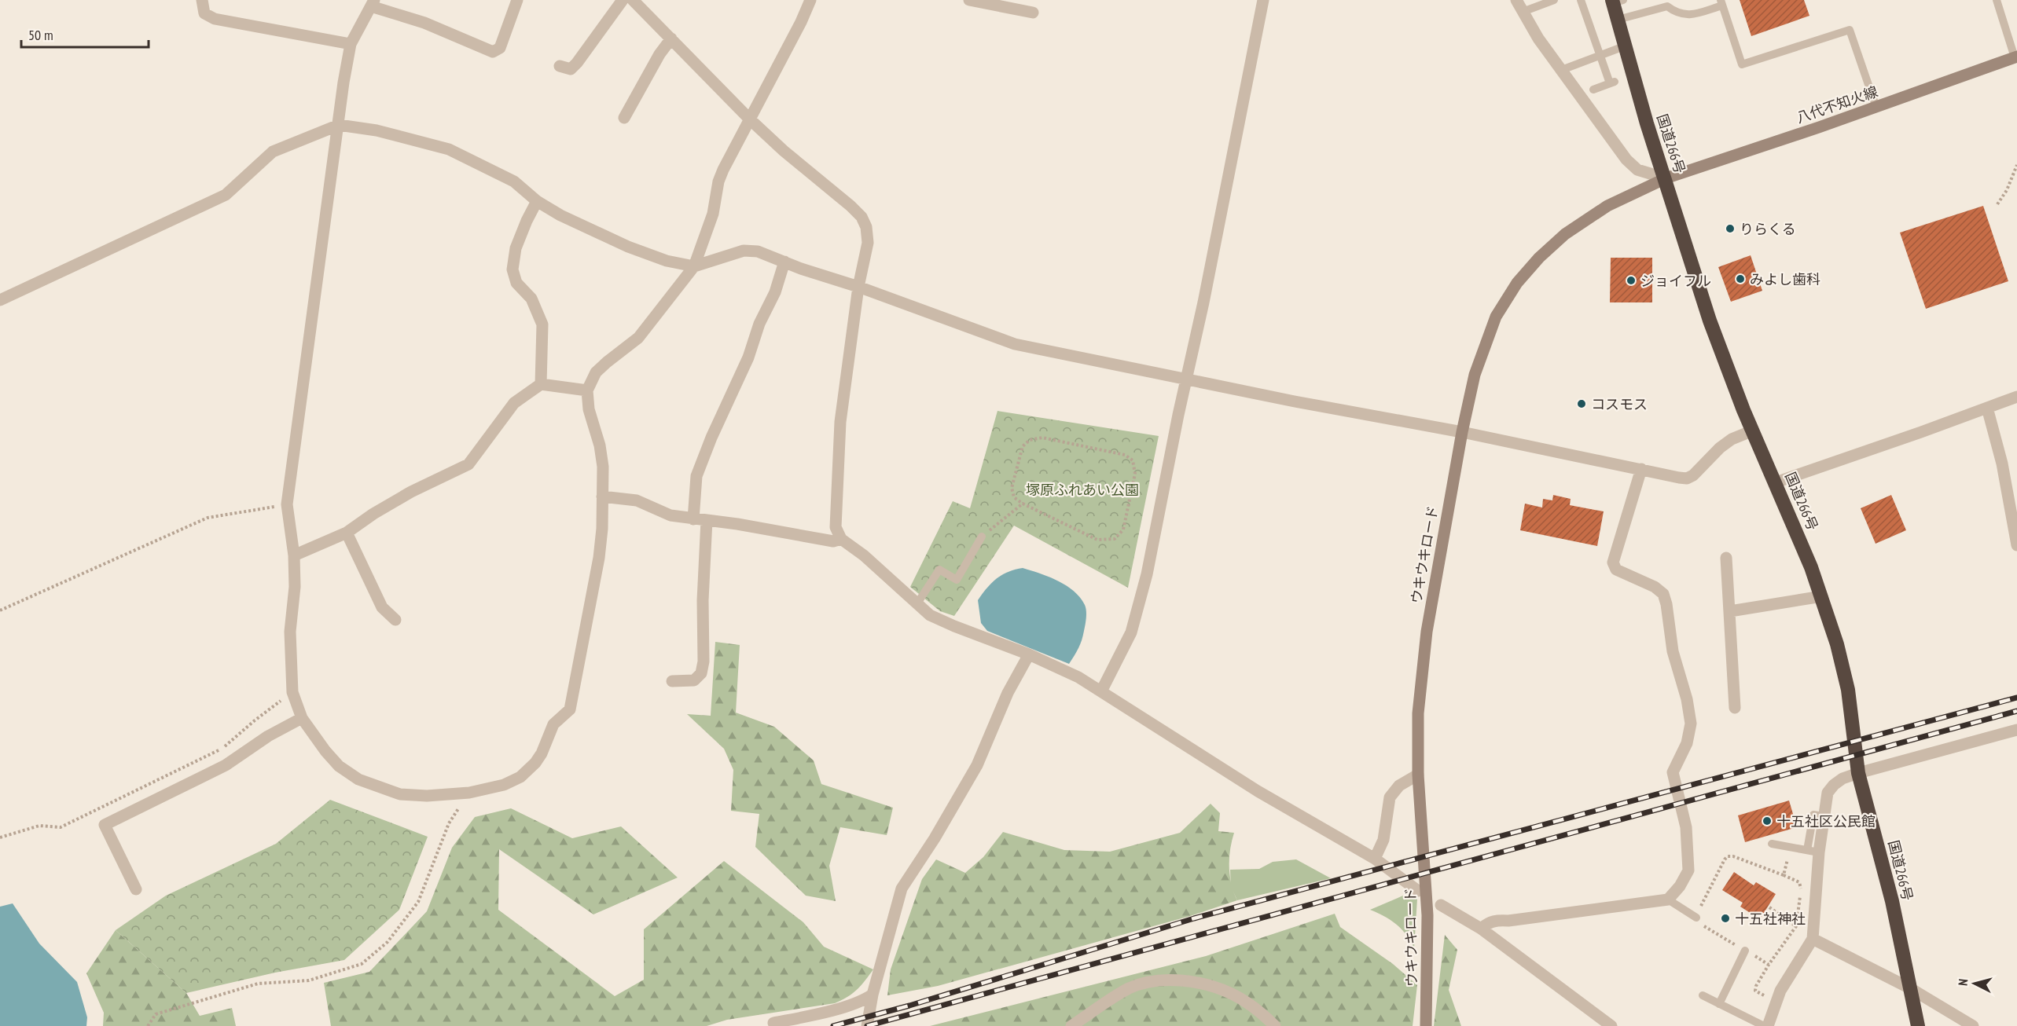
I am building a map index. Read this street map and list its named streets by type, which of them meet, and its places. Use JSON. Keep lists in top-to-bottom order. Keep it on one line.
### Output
{"streets":{"highway":["国道266号"],"street":["八代不知火線","ウキウキロード"]},"crossings":[["八代不知火線","国道266号"],["八代不知火線","ウキウキロード"],["国道266号","ウキウキロード"]],"parks":["塚原ふれあい公園"],"places":["りらくる","みよし歯科","ジョイフル","コスモス","十五社区公民館","十五社神社"],"scale_bar":"50 m","north":"left"}
